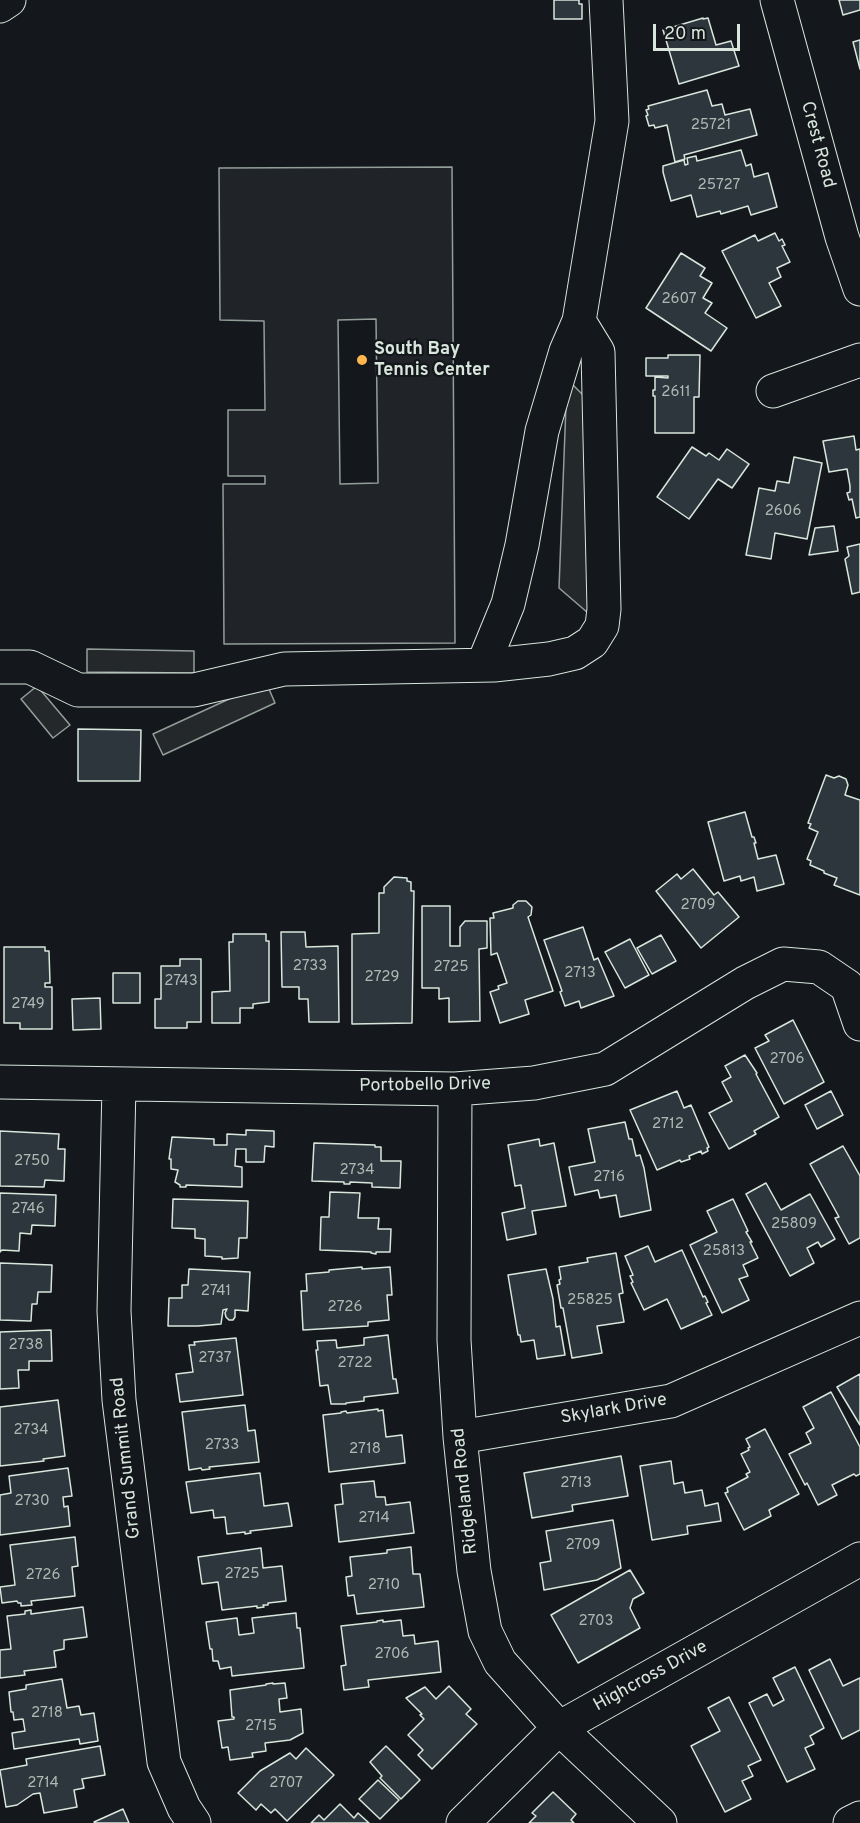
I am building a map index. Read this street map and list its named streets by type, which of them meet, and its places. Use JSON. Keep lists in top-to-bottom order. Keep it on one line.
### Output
{"streets":{"street":["Crest Road","Portobello Drive","Skylark Drive","Grand Summit Road","Ridgeland Road","Highcross Drive"]},"crossings":[["Portobello Drive","Grand Summit Road"],["Portobello Drive","Ridgeland Road"],["Skylark Drive","Ridgeland Road"],["Ridgeland Road","Highcross Drive"]],"places":["South Bay Tennis Center"],"house_numbers":["25721","25727","2607","2611","2606","2709","2733","2725","2713","2729","2743","2749","2706","2712","2750","2734","2716","2746","25809","25813","2741","25825","2726","2738","2737","2722","2734","2733","2718","2713","2730","2714","2709","2725","2726","2710","2703","2706","2718","2715","2714","2707"],"scale_bar":"20 m"}
